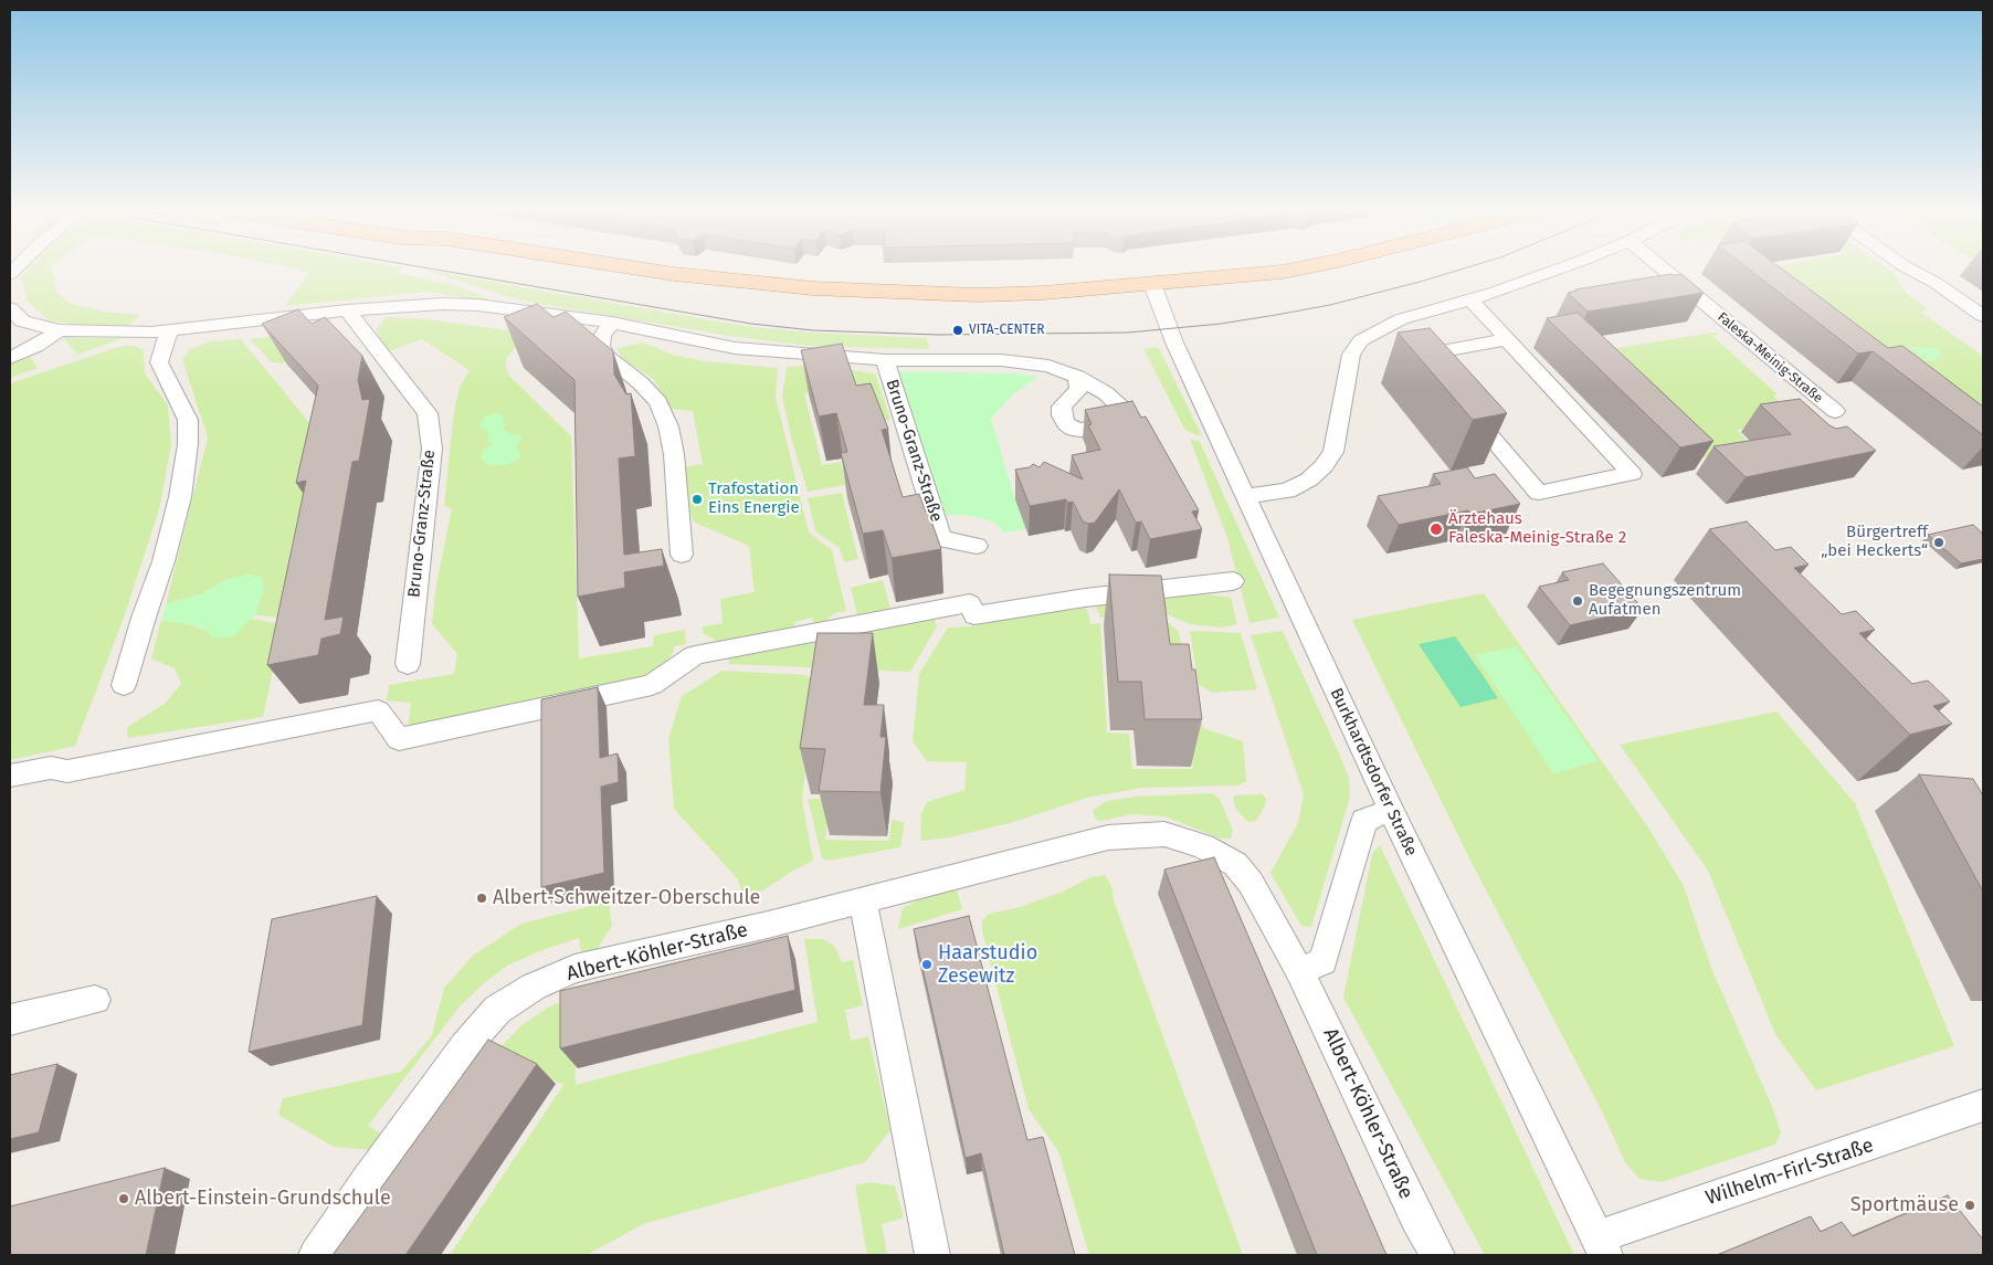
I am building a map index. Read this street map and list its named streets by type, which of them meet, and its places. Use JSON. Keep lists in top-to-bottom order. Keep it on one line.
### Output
{"streets":{"street":["Faleska-Meinig-Straße","Bruno-Granz-Straße","Burkhardtsdorfer Straße","Albert-Köhler-Straße","Wilhelm-Firl-Straße"]},"crossings":[["Burkhardtsdorfer Straße","Wilhelm-Firl-Straße"]],"places":["VITA-CENTER","Trafostation Eins Energie","Ärztehaus Faleska-Meinig-Straße 2","Bürgertreff „bei Heckerts“","Begegnungszentrum Aufatmen","Albert-Schweitzer-Oberschule","Haarstudio Zesewitz","Albert-Einstein-Grundschule","Sportmäuse"]}
